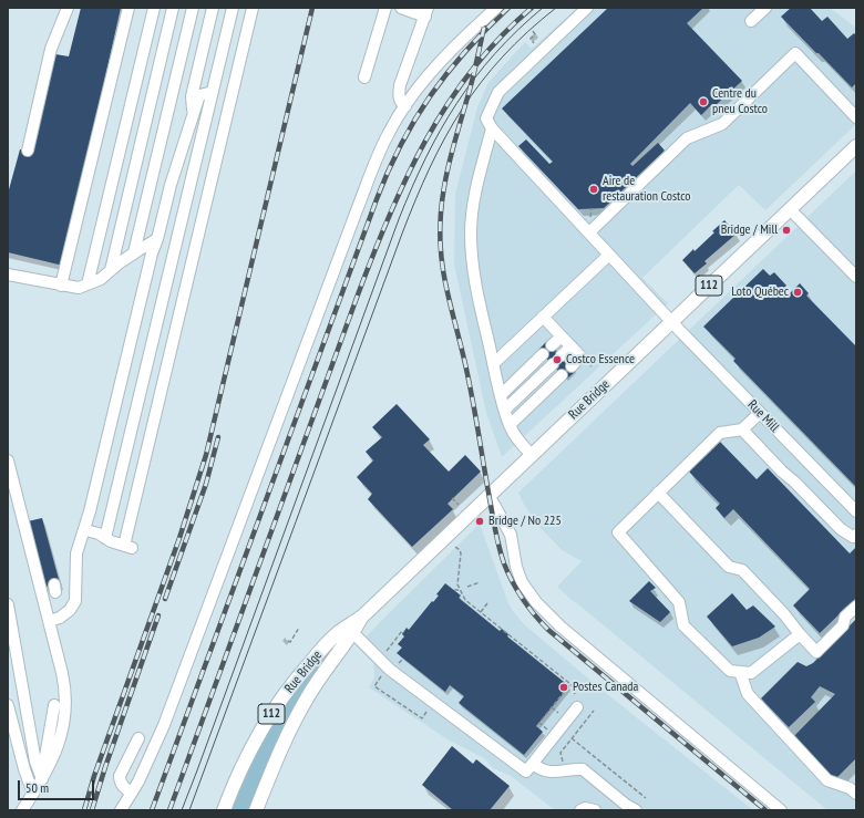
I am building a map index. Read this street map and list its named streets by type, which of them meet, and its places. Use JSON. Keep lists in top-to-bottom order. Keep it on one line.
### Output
{"streets":{"main road":["112","Rue Bridge"],"street":["Rue Mill"]},"crossings":[["Rue Bridge","Rue Mill"]],"places":["Centre du pneu Costco","Aire de restauration Costco","Bridge / Mill","Loto Québec","Costco Essence","Bridge / No 225","Postes Canada"],"scale_bar":"50 m"}
